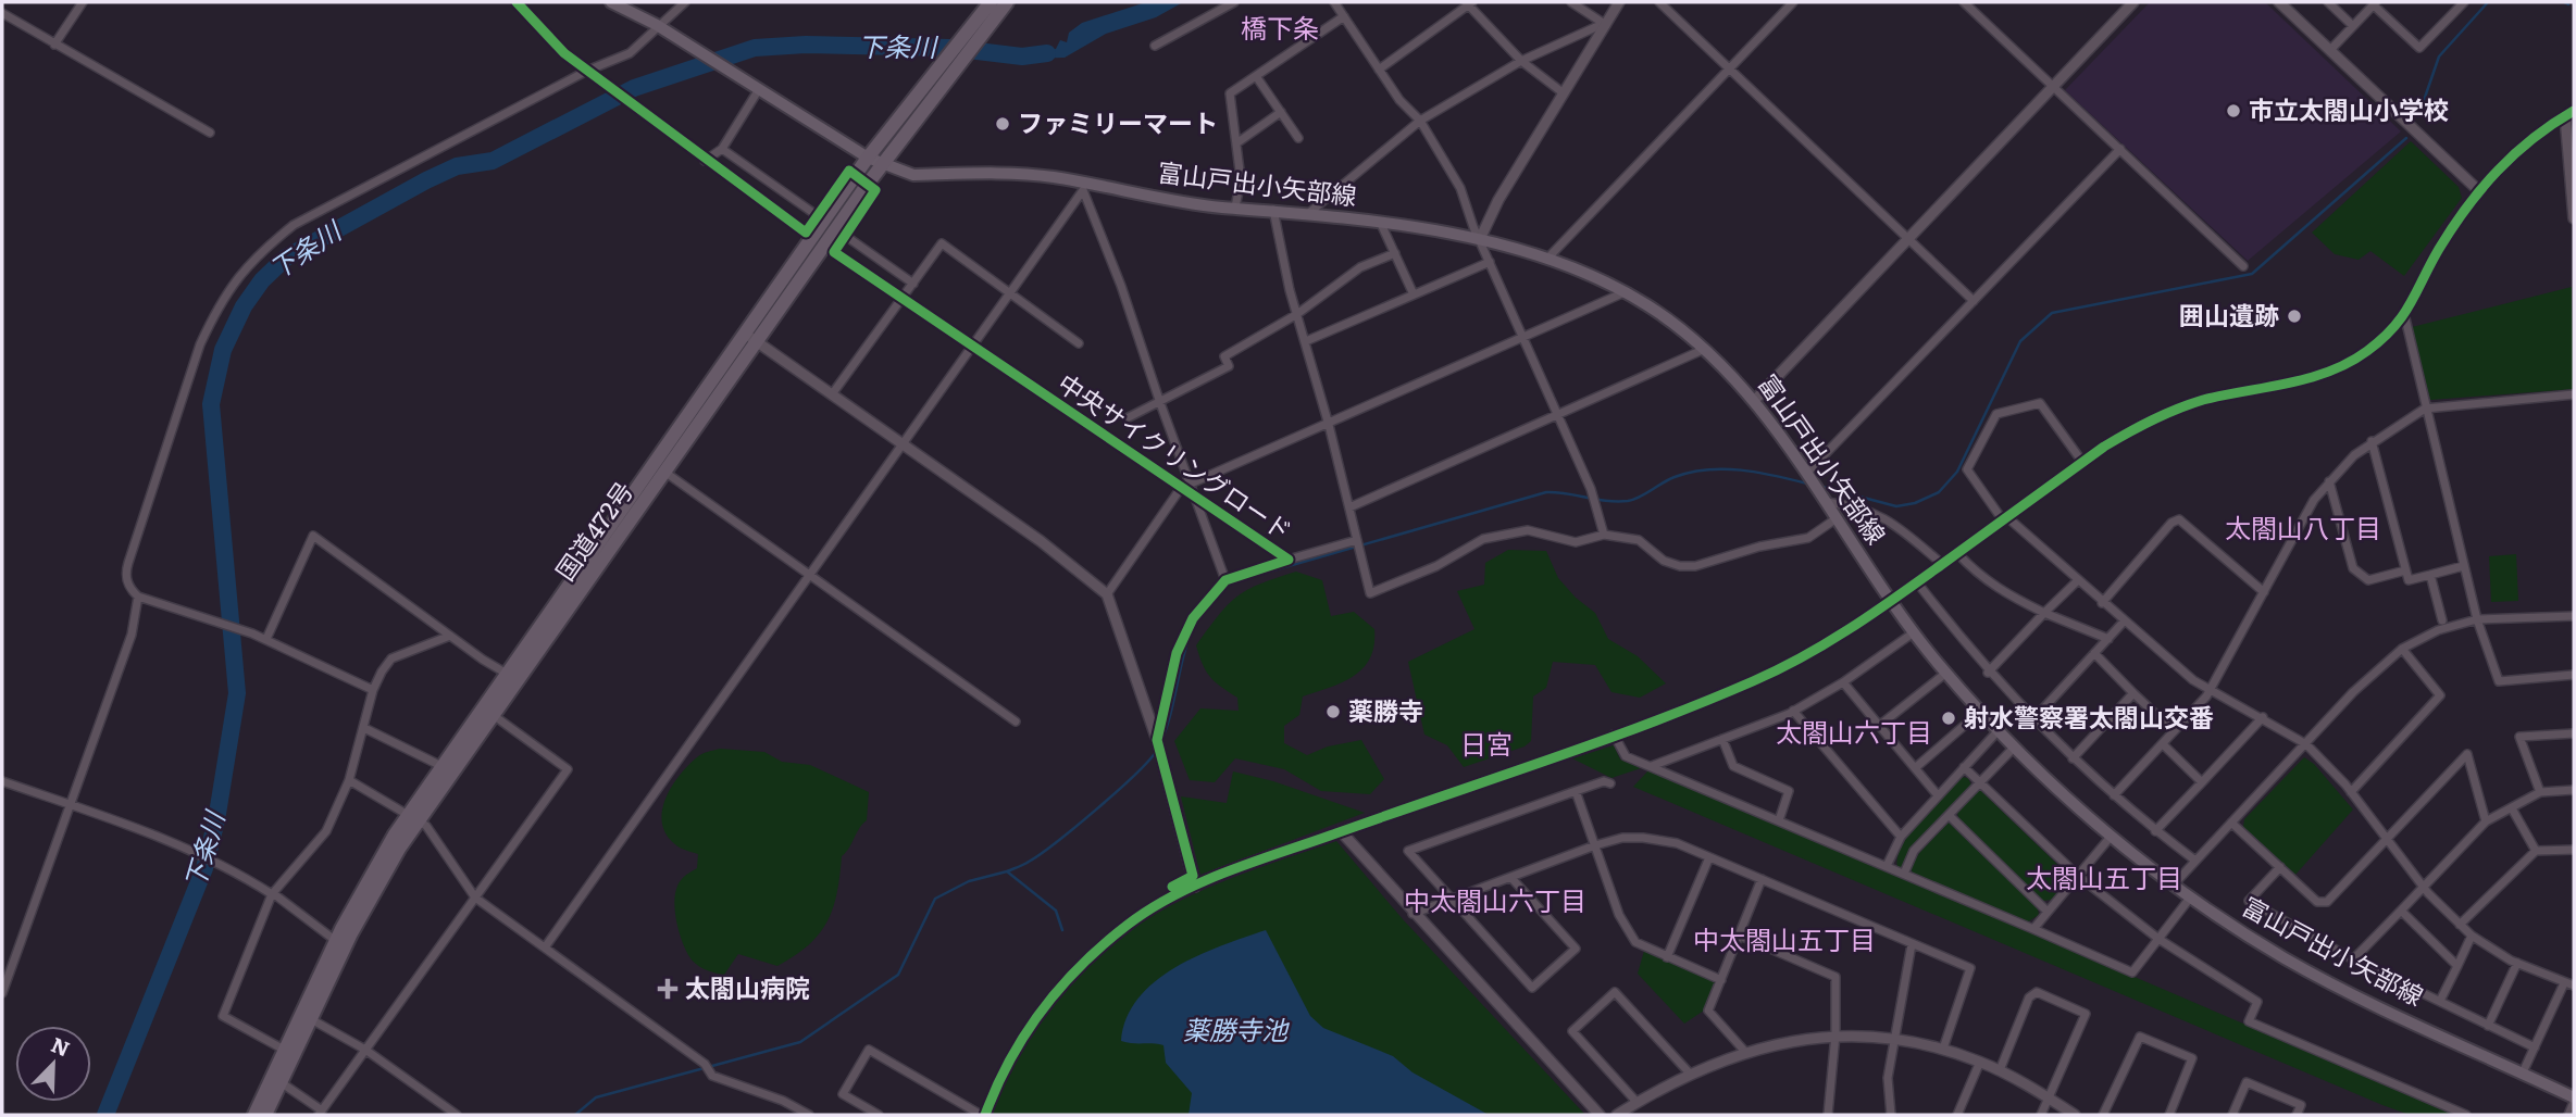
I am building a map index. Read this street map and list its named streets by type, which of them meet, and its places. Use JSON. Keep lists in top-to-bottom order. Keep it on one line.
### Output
{"streets":{"highway":["国道472号"],"main road":["富山戸出小矢部線"],"cycle path":["中央サイクリングロード"]},"crossings":[["富山戸出小矢部線","国道472号"]],"districts":["橋下条","太閤山八丁目","太閤山六丁目","日宮","太閤山五丁目","中太閤山六丁目","中太閤山五丁目"],"water":["下条川","薬勝寺池"],"places":{"other":["市立太閤山小学校","ファミリーマート","囲山遺跡","薬勝寺","射水警察署太閤山交番"],"health":["太閤山病院"]},"north":"top right"}
